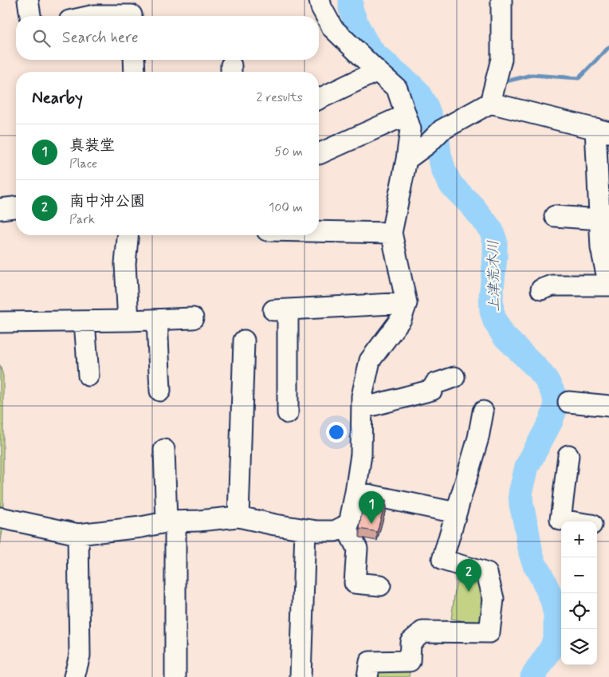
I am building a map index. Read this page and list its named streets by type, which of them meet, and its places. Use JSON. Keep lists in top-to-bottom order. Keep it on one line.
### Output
{"water":["上津荒木川"],"page":{"search":"Search here","heading":["Nearby","2 results"],"list":[{"mark":"1","name":"真装堂","note":"Place","value":"50 m"},{"mark":"2","name":"南中沖公園","note":"Park","value":"100 m"}],"pins":["1","2"],"map_buttons":["+","−"]}}
